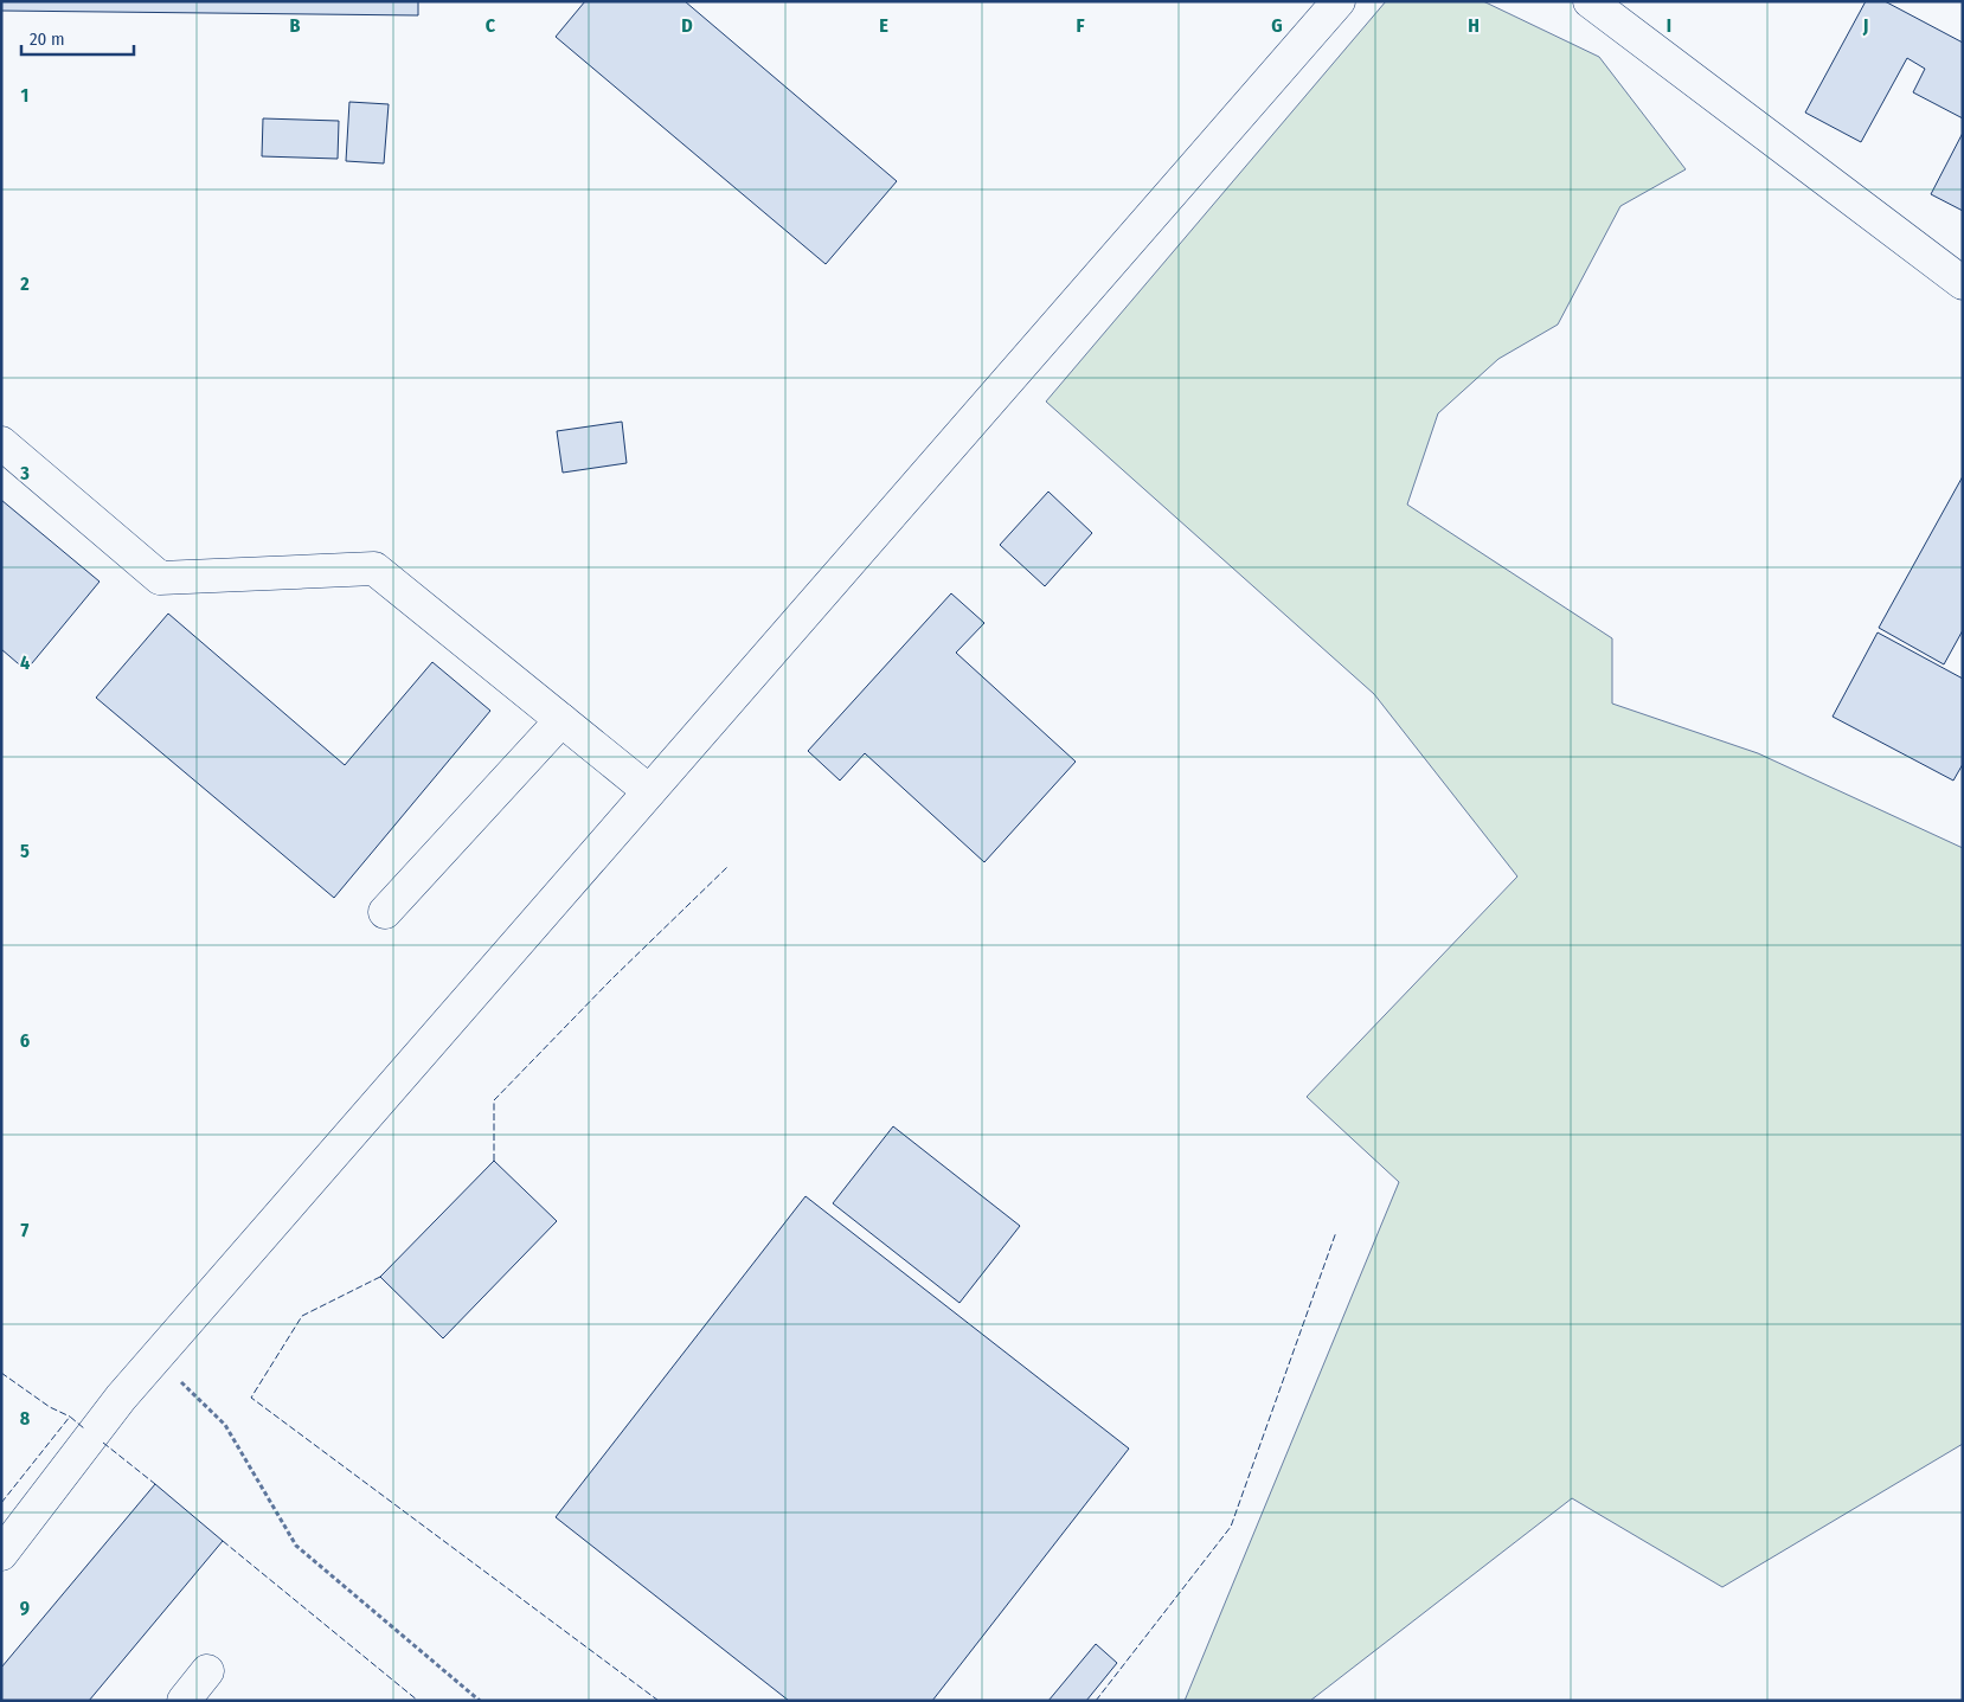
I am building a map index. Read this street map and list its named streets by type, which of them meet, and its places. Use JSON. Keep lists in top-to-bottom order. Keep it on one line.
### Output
{"scale_bar":"20 m","grid":{"columns":["B","C","D","E","F","G","H","I","J"],"rows":["1","2","3","4","5","6","7","8","9"]}}
